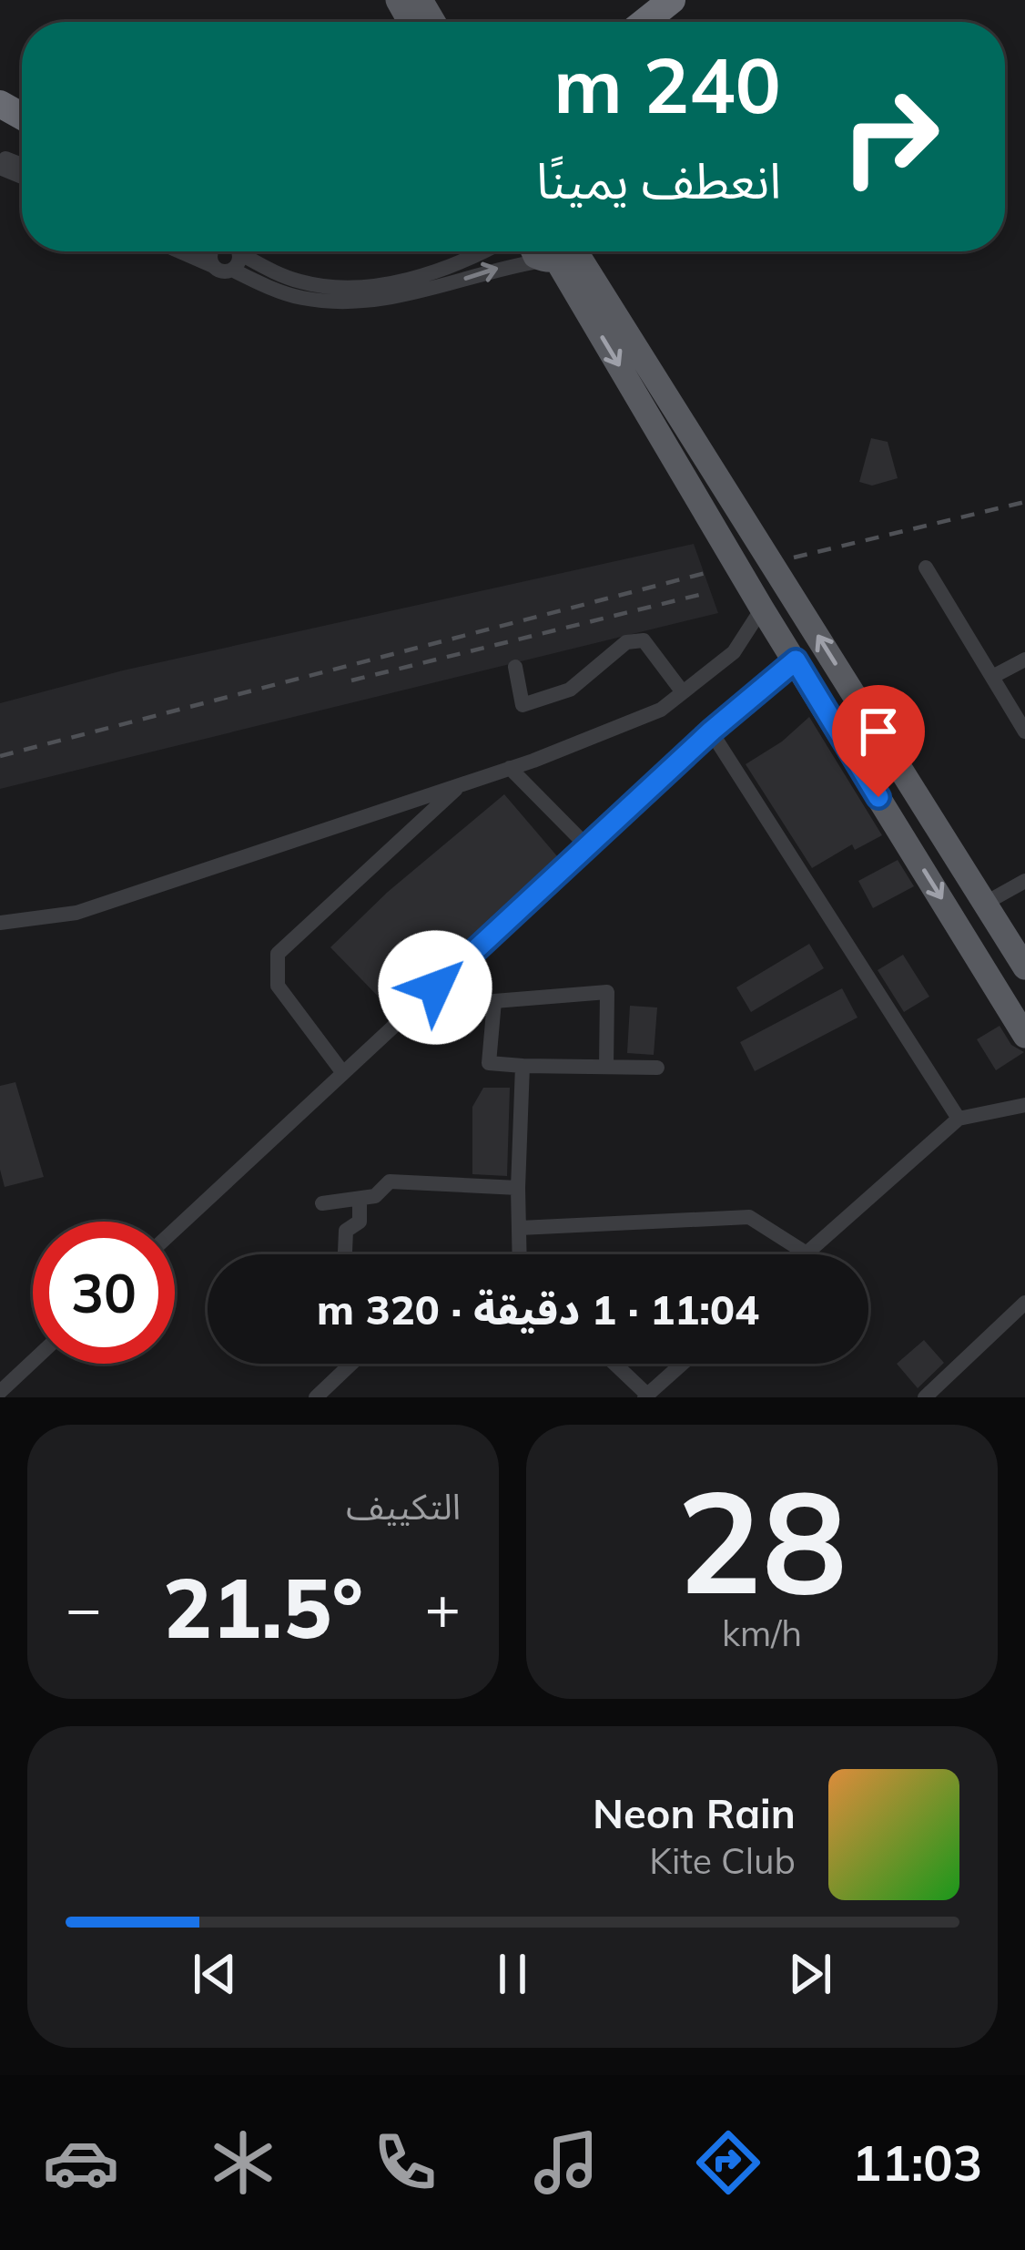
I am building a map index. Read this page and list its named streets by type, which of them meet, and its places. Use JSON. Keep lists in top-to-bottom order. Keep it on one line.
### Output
{"page":{"turn":["240 m","انعطف يمينًا"],"limit":"30","trip":"11:04 · 1 دقيقة · 320 m","tile":[["28","km/h"],"التكييف"],"heat":["−","21.5°","+"],"song":["Neon Rain","Kite Club"],"tabs":"11:03"}}
